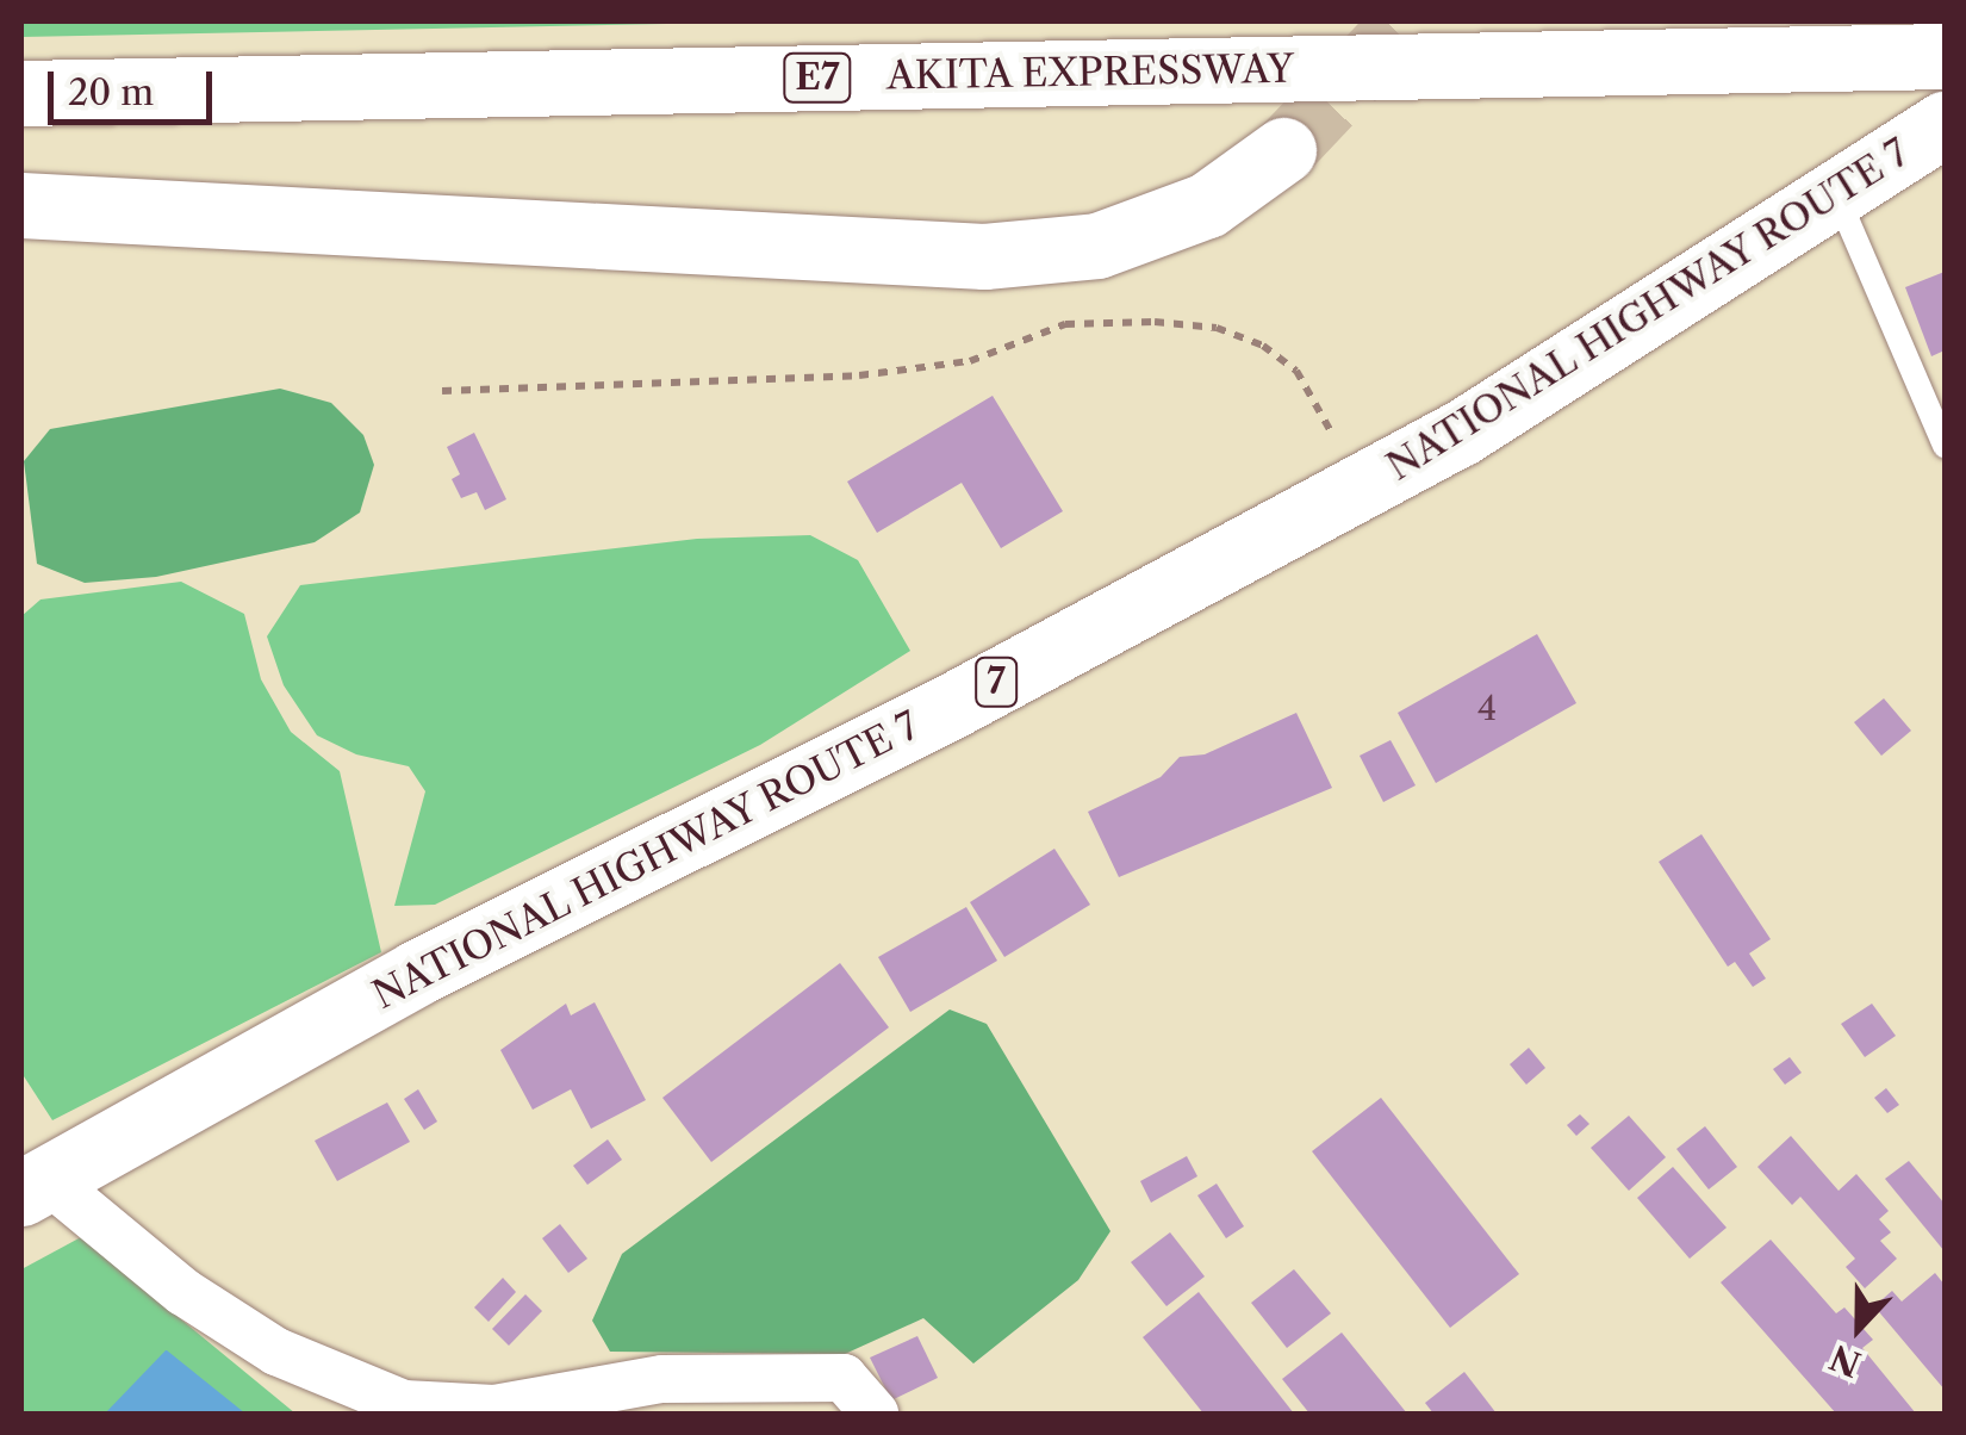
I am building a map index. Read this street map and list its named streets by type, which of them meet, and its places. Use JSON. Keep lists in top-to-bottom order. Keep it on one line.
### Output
{"streets":{"highway":["AKITA EXPRESSWAY","E7","NATIONAL HIGHWAY ROUTE 7","7"]},"house_numbers":["4"],"scale_bar":"20 m","north":"bottom"}
